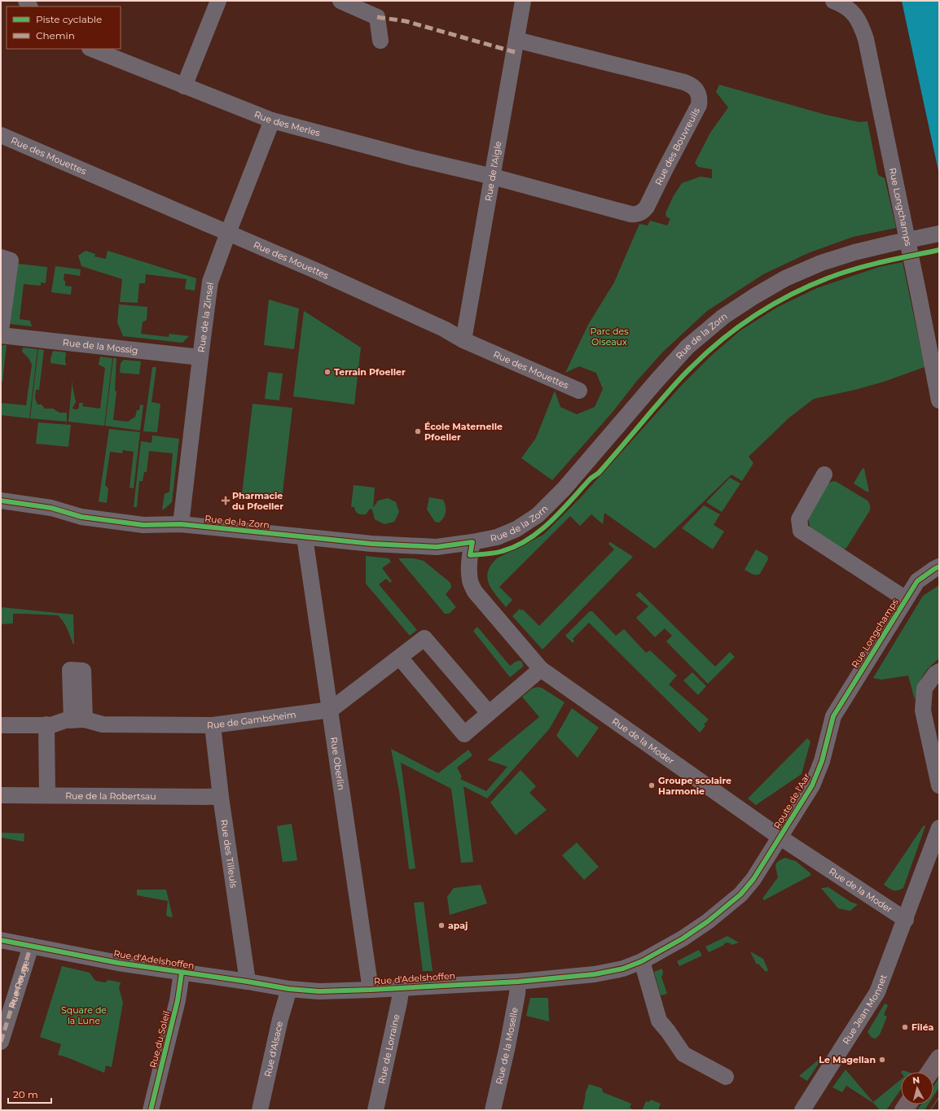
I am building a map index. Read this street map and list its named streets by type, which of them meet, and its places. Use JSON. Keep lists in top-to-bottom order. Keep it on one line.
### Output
{"streets":{"street":["Rue des Merles","Rue des Bouvreuils","Rue des Mouettes","Rue de l'Aigle","Rue Longchamps","Rue de la Zinsel","Rue de la Zorn","Rue de la Mossig","Rue de Gambsheim","Rue de la Moder","Rue Oberlin","Rue de la Robertsau","Route de l'Aar","Rue des Tilleuls","Rue d'Adelshoffen","Rue Rouge","Rue Jean Monnet","Rue du Soleil","Rue de la Moselle","Rue d'Alsace","Rue de Lorraine"]},"crossings":[["Rue des Merles","Rue des Bouvreuils"],["Rue des Merles","Rue de l'Aigle"],["Rue des Merles","Rue de la Zinsel"],["Rue des Bouvreuils","Rue de l'Aigle"],["Rue des Mouettes","Rue de l'Aigle"],["Rue des Mouettes","Rue de la Zinsel"],["Rue Longchamps","Route de l'Aar"],["Rue de la Zinsel","Rue de la Zorn"],["Rue de la Zinsel","Rue de la Mossig"],["Rue de la Zorn","Rue de la Moder"],["Rue de la Zorn","Rue Oberlin"],["Rue de Gambsheim","Rue Oberlin"],["Rue de Gambsheim","Rue des Tilleuls"],["Rue de la Moder","Route de l'Aar"],["Rue de la Moder","Rue d'Adelshoffen"],["Rue de la Moder","Rue Jean Monnet"],["Rue Oberlin","Rue d'Adelshoffen"],["Rue de la Robertsau","Rue des Tilleuls"],["Route de l'Aar","Rue d'Adelshoffen"],["Rue des Tilleuls","Rue d'Adelshoffen"],["Rue d'Adelshoffen","Rue Rouge"],["Rue d'Adelshoffen","Rue du Soleil"],["Rue d'Adelshoffen","Rue de la Moselle"],["Rue d'Adelshoffen","Rue d'Alsace"],["Rue d'Adelshoffen","Rue de Lorraine"]],"parks":["Parc des Oiseaux","Square de la Lune"],"places":{"other":["Terrain Pfoeller","École Maternelle Pfoeller","Groupe scolaire Harmonie","apaj","Filéa","Le Magellan"],"health":["Pharmacie du Pfoeller"]},"legend":["Piste cyclable","Chemin"],"scale_bar":"20 m","north":"top"}
